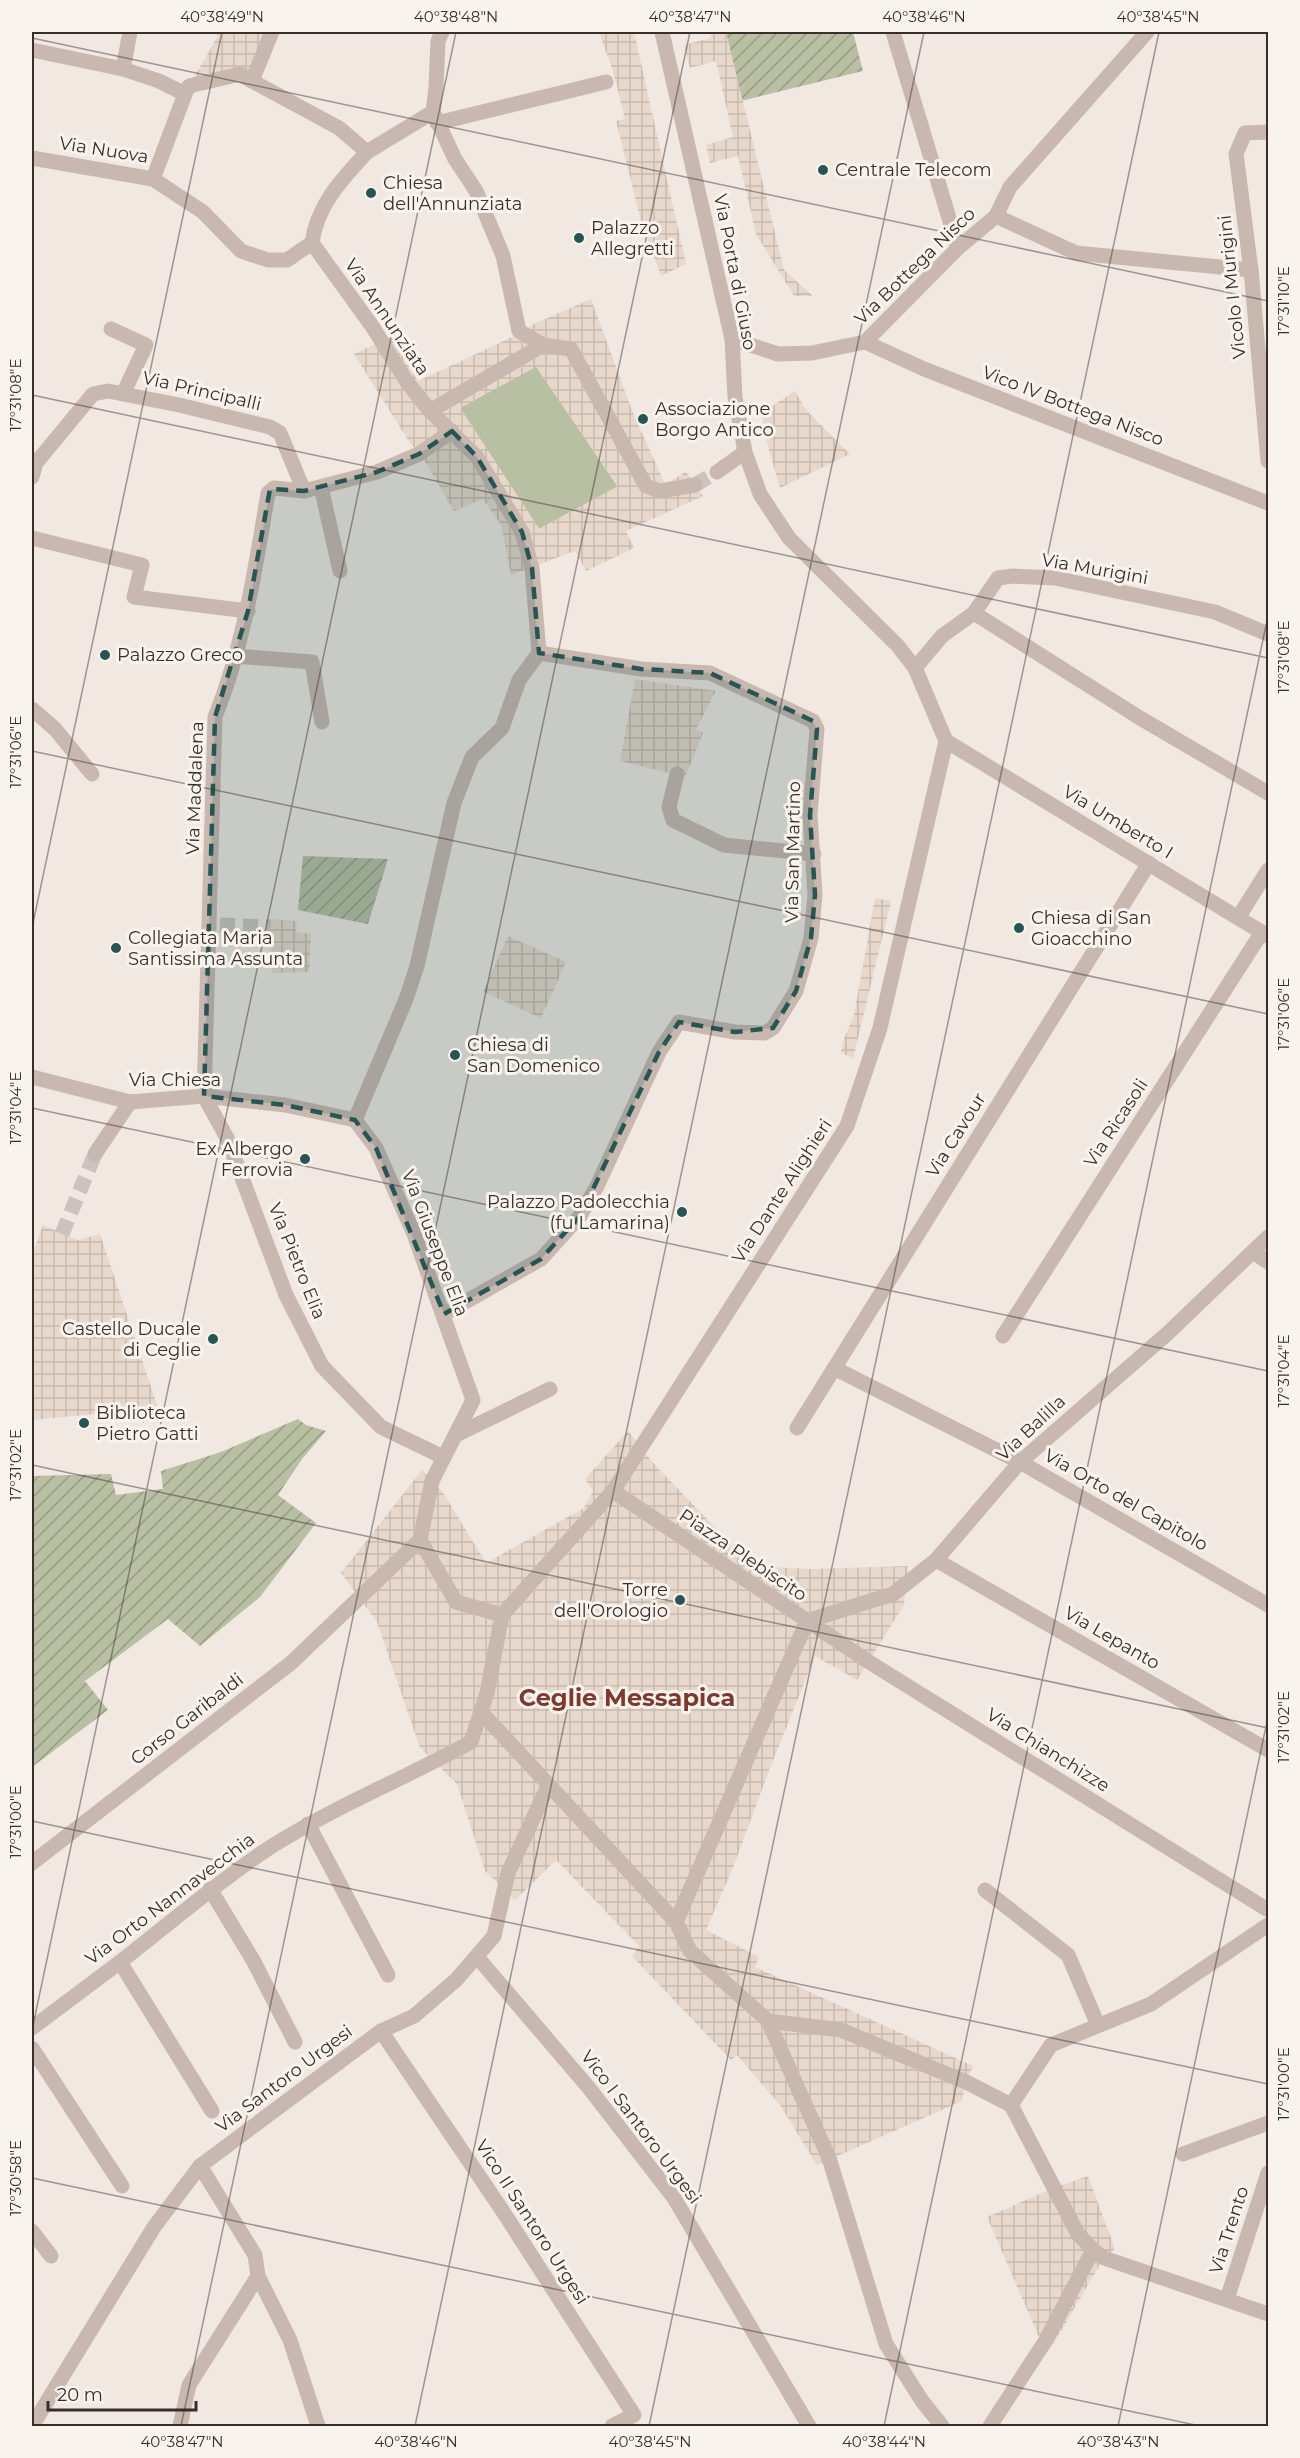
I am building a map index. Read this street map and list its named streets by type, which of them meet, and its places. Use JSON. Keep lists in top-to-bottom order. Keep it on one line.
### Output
{"streets":{"street":["Via Nuova","Via Bottega Nisco","Via Porta di Giuso","Vicolo I Murigini","Via Annunziata","Via Principalli","Vico IV Bottega Nisco","Via Murigini","Via Maddalena","Via Umberto I","Via San Martino","Via Chiesa","Via Ricasoli","Via Cavour","Via Dante Alighieri","Via Giuseppe Elia","Via Pietro Elia","Via Balilla","Via Orto del Capitolo","Piazza Plebiscito","Via Lepanto","Corso Garibaldi","Via Chianchizze","Via Orto Nannavecchia","Via Santoro Urgesi","Vico I Santoro Urgesi","Vico II Santoro Urgesi","Via Trento"]},"crossings":[["Via Bottega Nisco","Via Porta di Giuso"],["Via Bottega Nisco","Vico IV Bottega Nisco"],["Via Porta di Giuso","Via Murigini"],["Via Porta di Giuso","Via Umberto I"],["Via Porta di Giuso","Via Dante Alighieri"],["Via Annunziata","Via Maddalena"],["Via Annunziata","Via San Martino"],["Via Principalli","Via Maddalena"],["Via Maddalena","Via Chiesa"],["Via Maddalena","Via Pietro Elia"],["Via Umberto I","Via Ricasoli"],["Via Umberto I","Via Cavour"],["Via Umberto I","Via Dante Alighieri"],["Via San Martino","Via Giuseppe Elia"],["Via Chiesa","Via Giuseppe Elia"],["Via Chiesa","Via Pietro Elia"],["Via Cavour","Via Orto del Capitolo"],["Via Dante Alighieri","Piazza Plebiscito"],["Via Giuseppe Elia","Via Pietro Elia"],["Via Giuseppe Elia","Corso Garibaldi"],["Via Balilla","Via Orto del Capitolo"],["Via Balilla","Piazza Plebiscito"],["Via Balilla","Via Lepanto"],["Via Balilla","Via Chianchizze"],["Piazza Plebiscito","Via Chianchizze"],["Via Santoro Urgesi","Vico I Santoro Urgesi"],["Via Santoro Urgesi","Vico II Santoro Urgesi"]],"districts":["Ceglie Messapica"],"places":["Centrale Telecom","Chiesa dell'Annunziata","Palazzo Allegretti","Associazione Borgo Antico","Palazzo Greco","Chiesa di San Gioacchino","Collegiata Maria Santissima Assunta","Chiesa di San Domenico","Ex Albergo Ferrovia","Palazzo Padolecchia (fu Lamarina)","Castello Ducale di Ceglie","Biblioteca Pietro Gatti","Torre dell'Orologio"],"scale_bar":"20 m","coordinates":["40°38'49\"N","40°38'48\"N","40°38'47\"N","40°38'46\"N","40°38'45\"N","17°31'10\"E","17°31'08\"E","17°31'06\"E","17°31'04\"E","17°31'02\"E","17°31'00\"E","17°30'58\"E","40°38'44\"N","40°38'43\"N"]}
